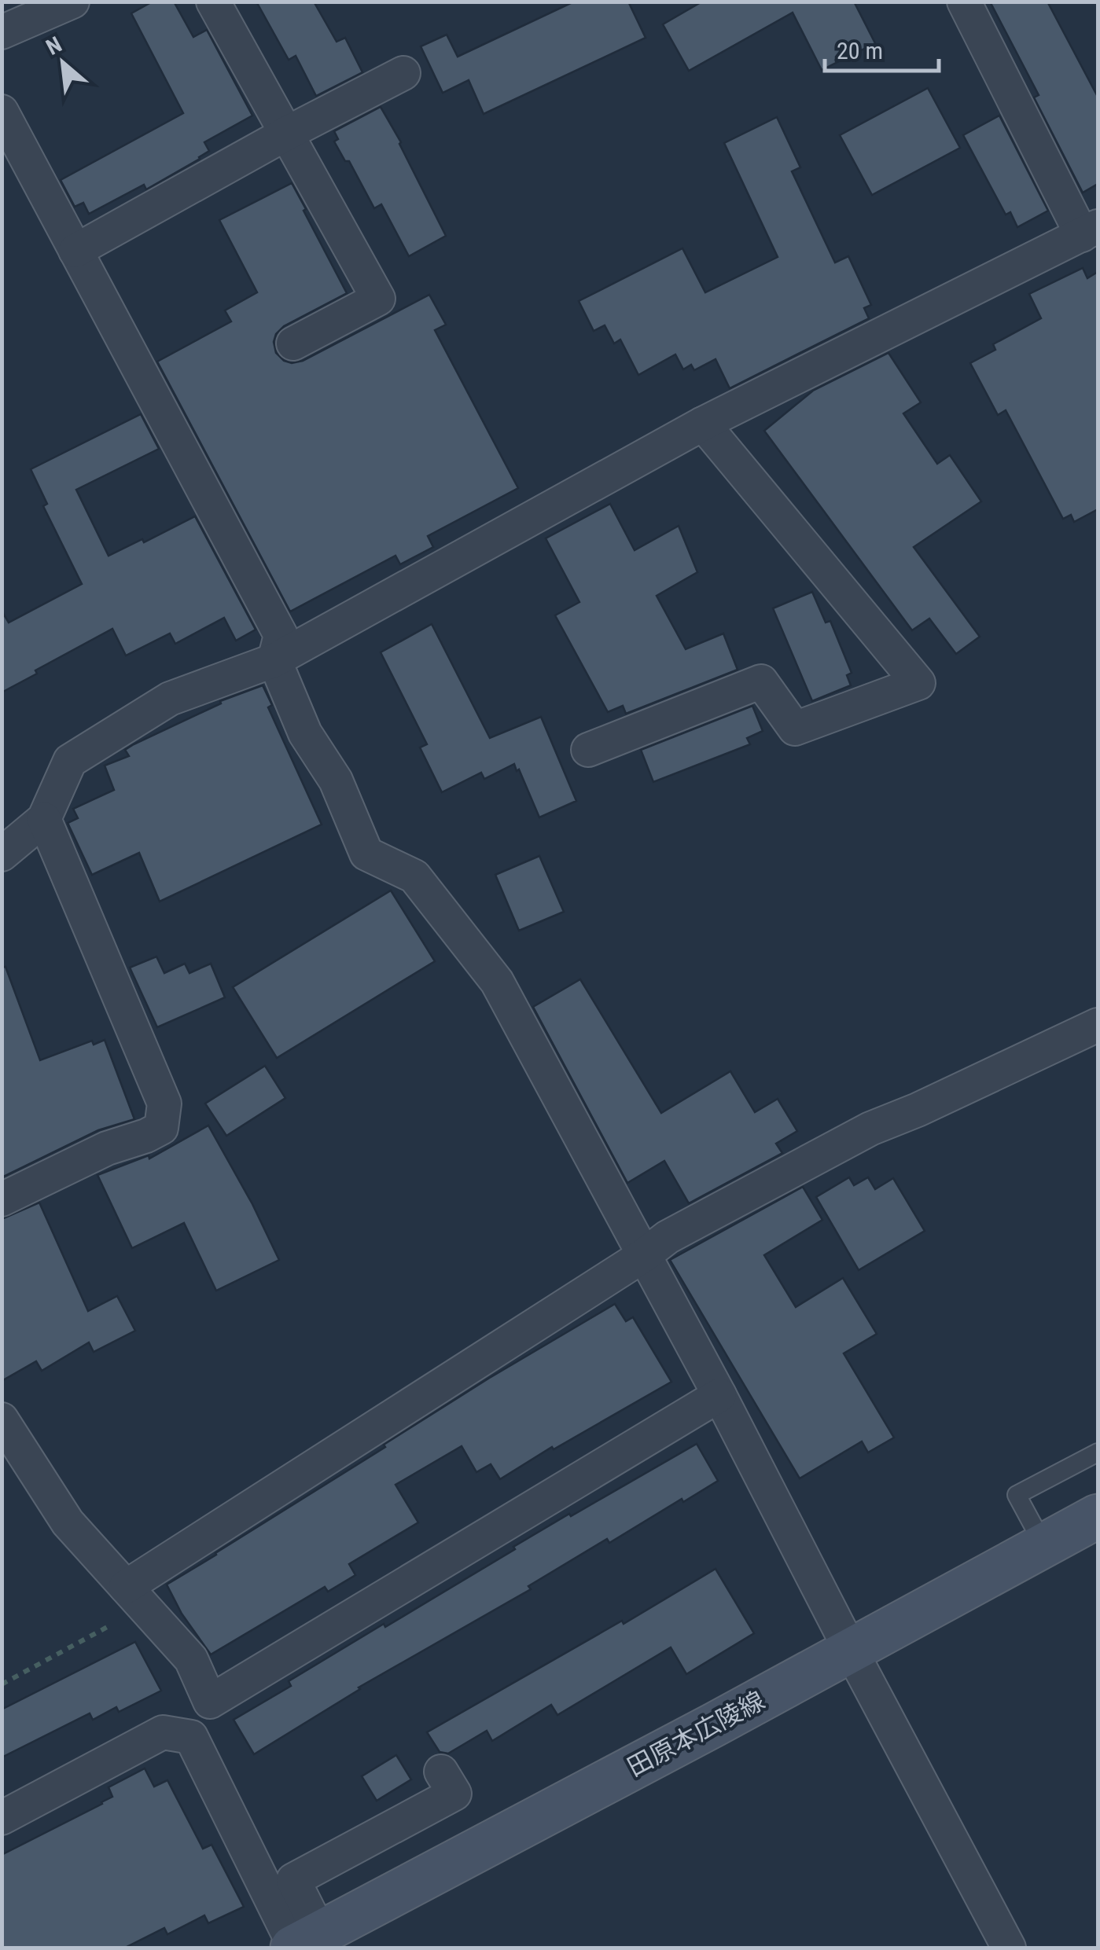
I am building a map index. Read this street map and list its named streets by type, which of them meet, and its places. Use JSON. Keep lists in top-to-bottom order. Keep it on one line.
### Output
{"streets":{"main road":["田原本広陵線"]},"scale_bar":"20 m","north":"top left"}
